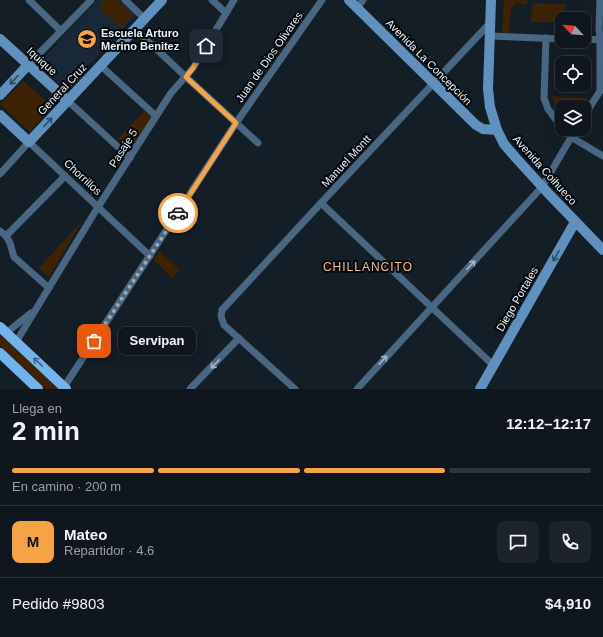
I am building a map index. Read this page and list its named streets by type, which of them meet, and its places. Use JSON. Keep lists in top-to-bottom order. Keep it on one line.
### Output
{"streets":{"street":["Juan de Dios Olivares","Iquique","Avenida La Concepción","General Cruz","Pasaje 5","Manuel Montt","Avenida Coihueco","Chorrillos","Diego Portales"]},"crossings":[["Juan de Dios Olivares","Chorrillos"],["Iquique","General Cruz"],["Avenida La Concepción","Manuel Montt"],["Avenida La Concepción","Avenida Coihueco"],["General Cruz","Chorrillos"],["Pasaje 5","Chorrillos"],["Manuel Montt","Avenida Coihueco"],["Avenida Coihueco","Diego Portales"]],"districts":["CHILLANCITO"],"places":{"school or university":["Escuela Arturo Merino Benitez"],"other":["Servipan"]},"north":"top left","page":{"bubble":"Servipan","heading":["2 min","Llega en","12:12–12:17"],"panel":["Mateo","Repartidor · 4.6","Pedido #9803","$4,910"],"bar":"En camino · 200 m","round":"M"}}
